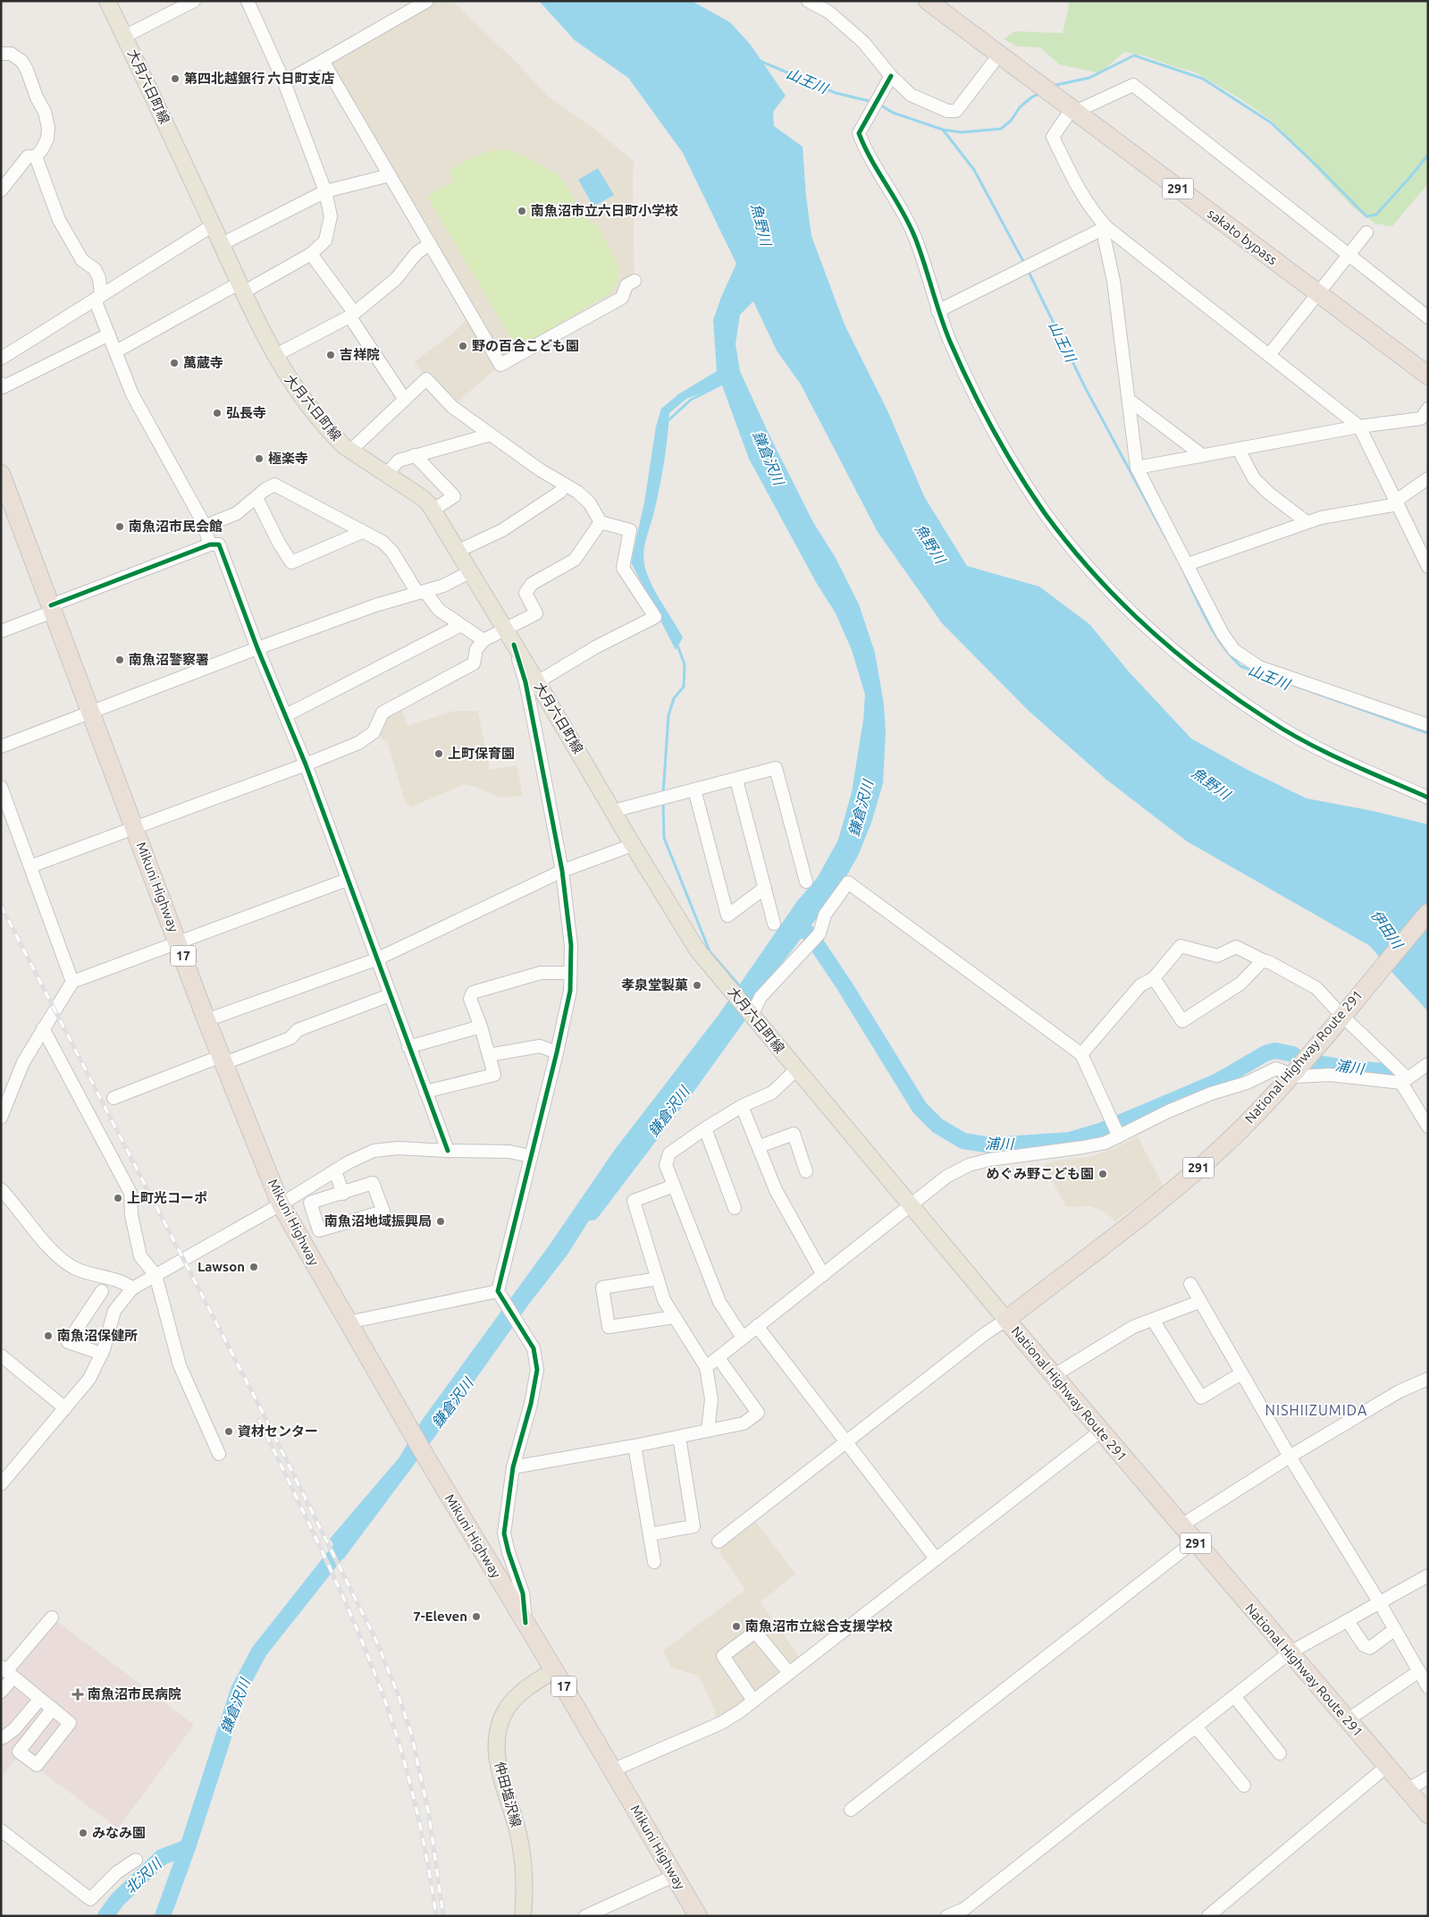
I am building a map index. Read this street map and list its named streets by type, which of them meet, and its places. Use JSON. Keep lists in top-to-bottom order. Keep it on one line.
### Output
{"streets":{"highway":["291","sakato bypass","Mikuni Highway","17","National Highway Route 291"],"main road":["大月六日町線","仲田塩沢線"]},"crossings":[["大月六日町線","National Highway Route 291"],["Mikuni Highway","仲田塩沢線"]],"districts":["NISHIIZUMIDA"],"water":["山王川","魚野川","鎌倉沢川","伊田川","浦川","北沢川"],"places":{"other":["第四北越銀行 六日町支店","南魚沼市立六日町小学校","野の百合こども園","吉祥院","萬蔵寺","弘長寺","極楽寺","南魚沼市民会館","南魚沼警察署","上町保育園","孝泉堂製菓","めぐみ野こども園","上町光コーポ","南魚沼地域振興局","Lawson","南魚沼保健所","資材センター","7-Eleven","南魚沼市立総合支援学校","みなみ園"],"health":["南魚沼市民病院"]}}
